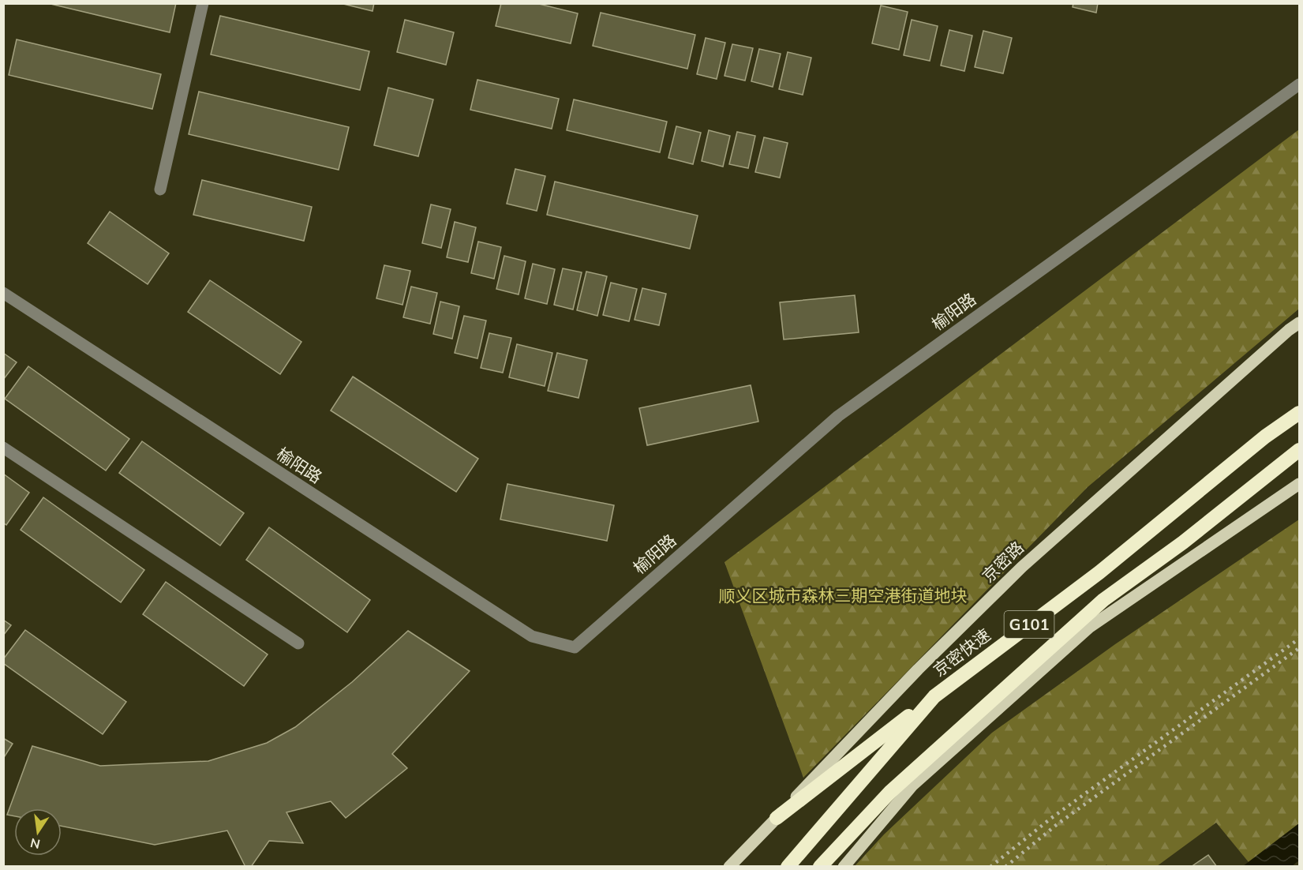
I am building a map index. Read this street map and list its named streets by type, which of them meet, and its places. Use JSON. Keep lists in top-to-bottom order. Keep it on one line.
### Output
{"streets":{"highway":["G101","京密快速"],"main road":["京密路"],"street":["榆阳路"]},"parks":["顺义区城市森林三期空港街道地块"],"north":"bottom"}
